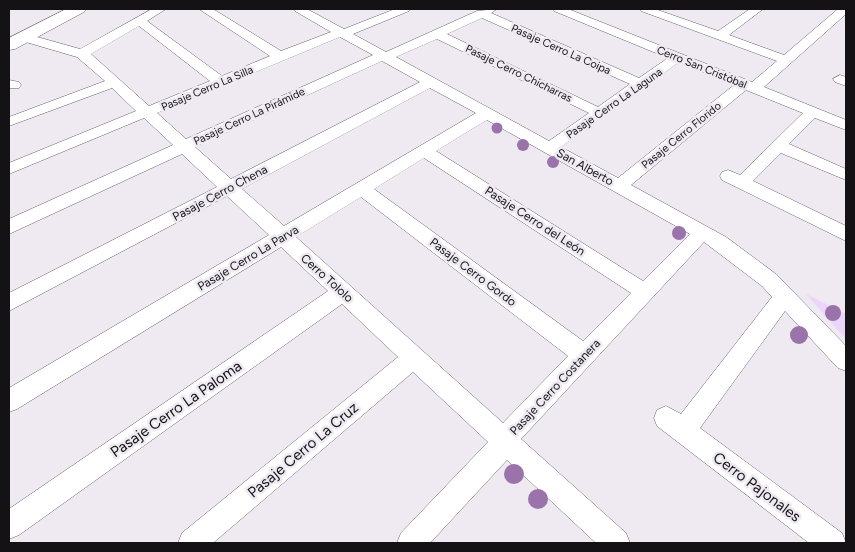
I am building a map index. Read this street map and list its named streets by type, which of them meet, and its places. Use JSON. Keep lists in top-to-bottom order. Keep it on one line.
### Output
{"streets":{"street":["Pasaje Cerro La Coipa","Cerro San Cristóbal","Pasaje Cerro Chicharras","Pasaje Cerro La Silla","Pasaje Cerro La Laguna","Pasaje Cerro La Pirámide","Pasaje Cerro Florido","San Alberto","Pasaje Cerro Chena","Pasaje Cerro del León","Pasaje Cerro La Parva","Pasaje Cerro Gordo","Cerro Tololo","Pasaje Cerro Costanera","Pasaje Cerro La Paloma","Pasaje Cerro La Cruz","Cerro Pajonales"]},"crossings":[["Pasaje Cerro La Coipa","Pasaje Cerro La Laguna"],["Pasaje Cerro La Coipa","Pasaje Cerro La Pirámide"],["Cerro San Cristóbal","Pasaje Cerro La Laguna"],["Cerro San Cristóbal","Pasaje Cerro Florido"],["Pasaje Cerro Chicharras","Pasaje Cerro La Laguna"],["Pasaje Cerro Chicharras","Pasaje Cerro La Pirámide"],["Pasaje Cerro La Silla","San Alberto"],["Pasaje Cerro La Silla","Cerro Tololo"],["Pasaje Cerro La Laguna","San Alberto"],["Pasaje Cerro La Pirámide","San Alberto"],["Pasaje Cerro La Pirámide","Cerro Tololo"],["Pasaje Cerro Florido","San Alberto"],["San Alberto","Pasaje Cerro Chena"],["San Alberto","Pasaje Cerro La Parva"],["San Alberto","Pasaje Cerro Costanera"],["San Alberto","Cerro Pajonales"],["Pasaje Cerro Chena","Cerro Tololo"],["Pasaje Cerro del León","Pasaje Cerro La Parva"],["Pasaje Cerro del León","Pasaje Cerro Costanera"],["Pasaje Cerro La Parva","Pasaje Cerro Gordo"],["Pasaje Cerro La Parva","Cerro Tololo"],["Pasaje Cerro Gordo","Pasaje Cerro Costanera"],["Cerro Tololo","Pasaje Cerro Costanera"],["Cerro Tololo","Pasaje Cerro La Paloma"],["Cerro Tololo","Pasaje Cerro La Cruz"]]}
